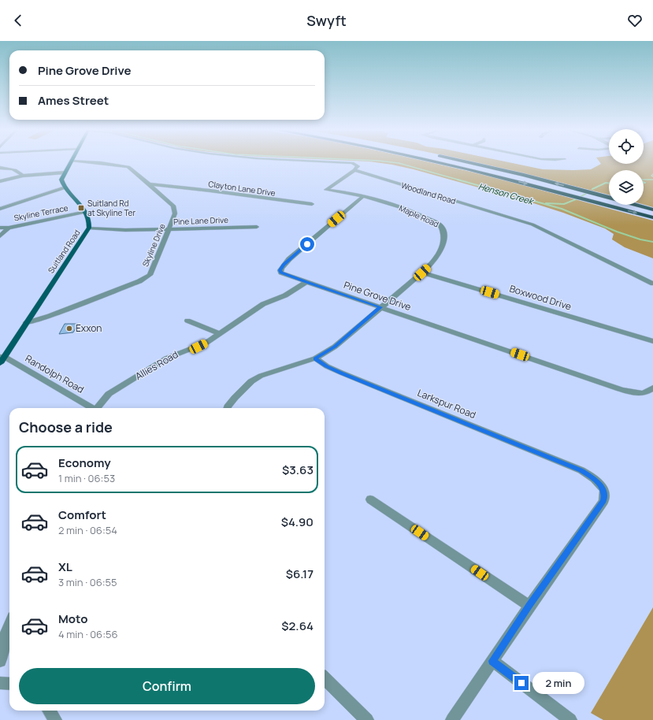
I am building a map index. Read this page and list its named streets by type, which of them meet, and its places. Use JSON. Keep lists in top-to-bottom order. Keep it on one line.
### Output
{"streets":{"main road":["Suitland Road"],"street":["Clayton Lane Drive","Woodland Road","Skyline Terrace","Maple Road","Pine Lane Drive","Skyline Drive","Pine Grove Drive","Boxwood Drive","Allies Road","Randolph Road","Larkspur Road"]},"crossings":[["Clayton Lane Drive","Skyline Drive"],["Woodland Road","Maple Road"],["Skyline Terrace","Suitland Road"],["Maple Road","Pine Grove Drive"],["Maple Road","Boxwood Drive"],["Maple Road","Larkspur Road"],["Pine Lane Drive","Skyline Drive"],["Pine Lane Drive","Suitland Road"],["Skyline Drive","Suitland Road"],["Suitland Road","Randolph Road"],["Pine Grove Drive","Allies Road"]],"water":["Henson Creek"],"places":{"transit":["Suitland Rd at Skyline Ter"],"other":["Exxon"]},"page":{"header":"Swyft","banner":["Pine Grove Drive","Ames Street"],"heading":"Choose a ride","list":[{"name":"Economy","note":"1 min · 06:53","value":"$3.63"},{"name":"Comfort","note":"2 min · 06:54","value":"$4.90"},{"name":"XL","note":"3 min · 06:55","value":"$6.17"},{"name":"Moto","note":"4 min · 06:56","value":"$2.64"}],"buttons":"Confirm","bubble":"2 min"}}
